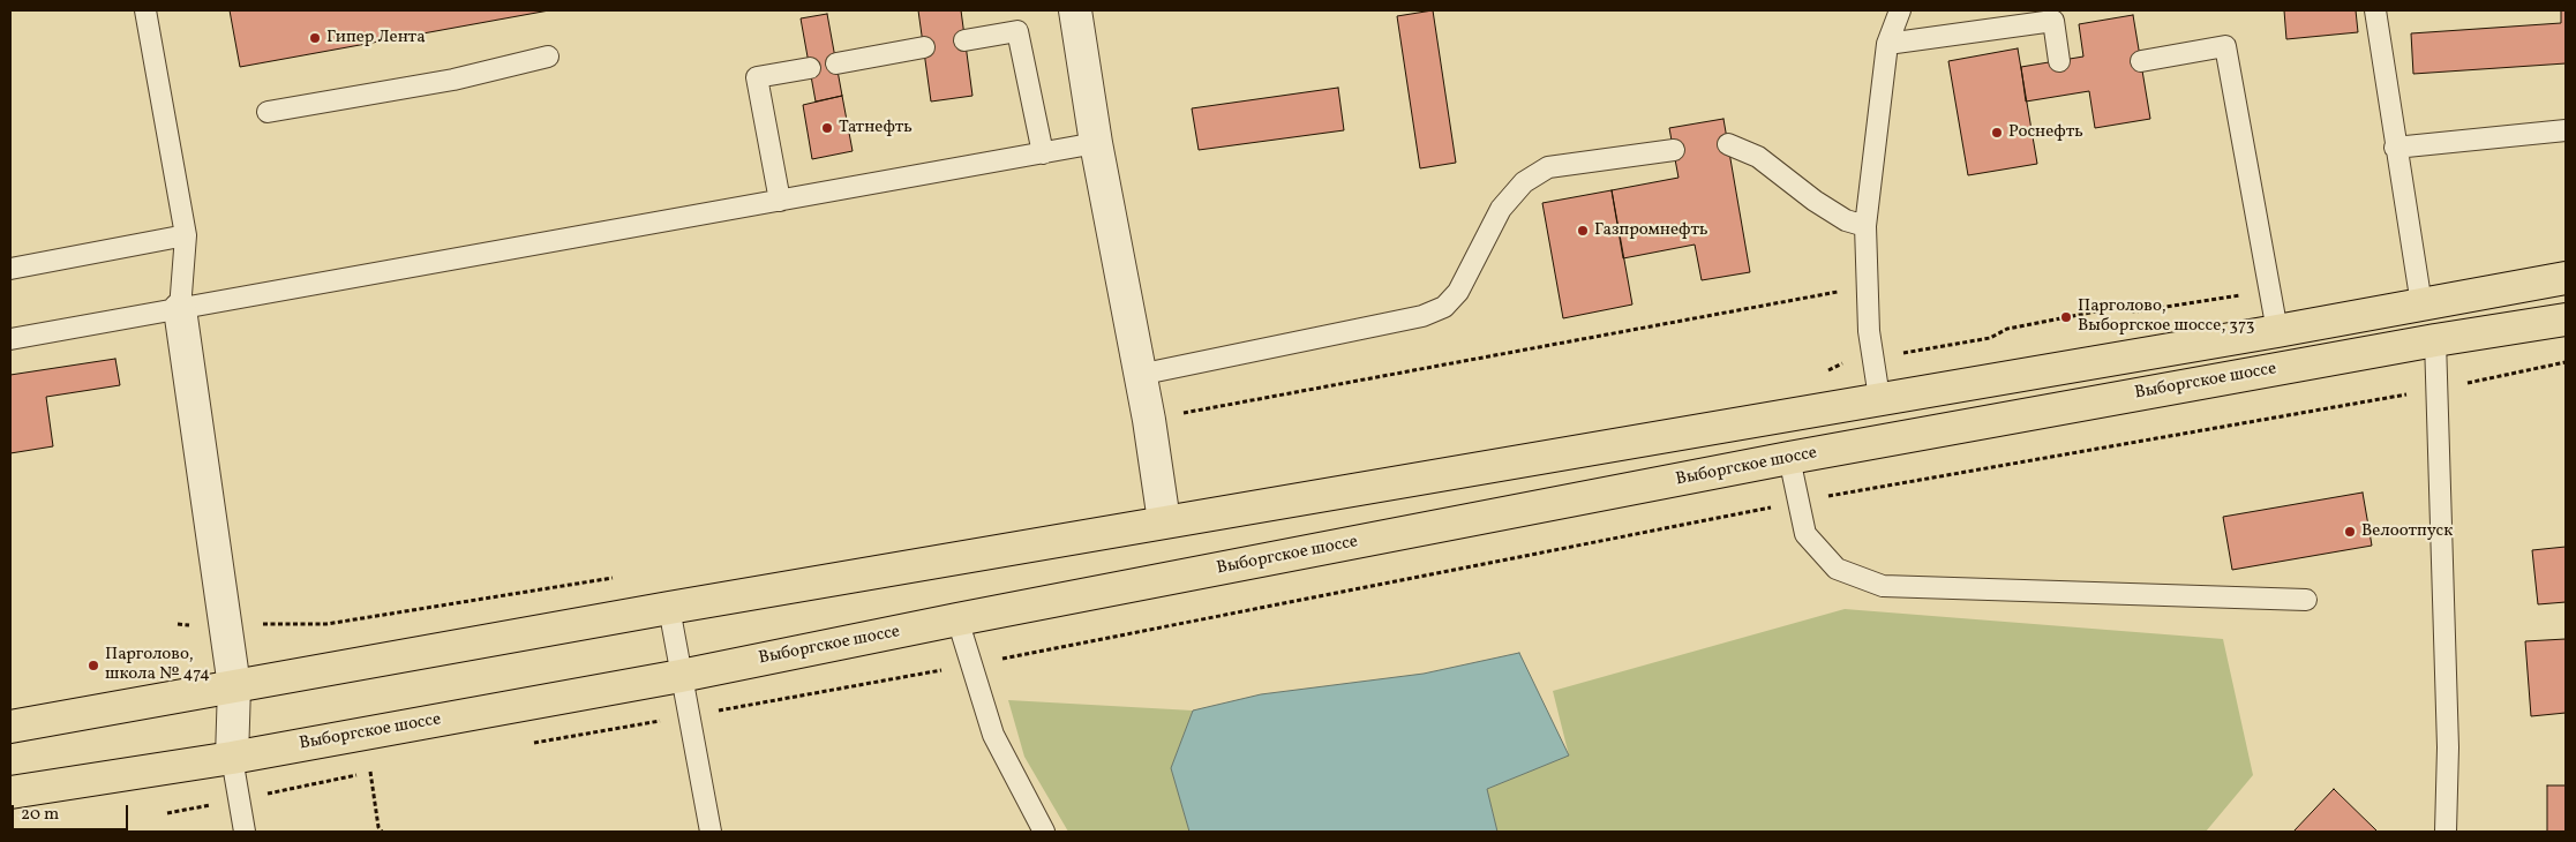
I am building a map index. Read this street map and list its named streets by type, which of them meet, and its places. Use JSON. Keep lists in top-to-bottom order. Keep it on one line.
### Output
{"streets":{"main road":["Выборгское шоссе"]},"places":["Гипер Лента","Татнефть","Роснефть","Газпромнефть","Парголово, Выборгское шоссе, 373","Велоотпуск","Парголово, школа № 474"],"scale_bar":"20 m"}
